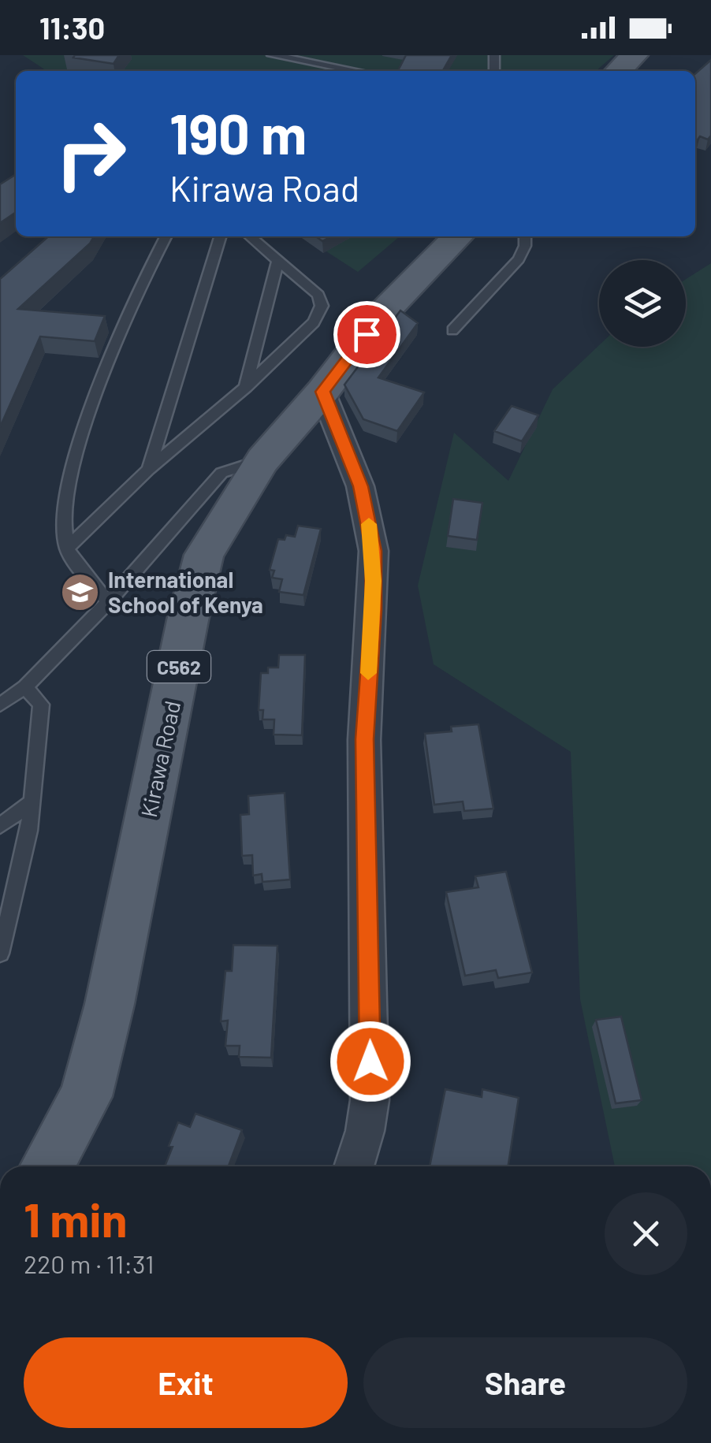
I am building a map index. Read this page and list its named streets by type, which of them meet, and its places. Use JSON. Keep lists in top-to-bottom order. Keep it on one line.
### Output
{"streets":{"main road":["C562","Kirawa Road"]},"places":{"school or university":["International School of Kenya"]},"page":{"status":"11:30","turn":["190 m","Kirawa Road"],"heading":["1 min","220 m · 11:31"],"buttons":["Exit","Share"]}}
